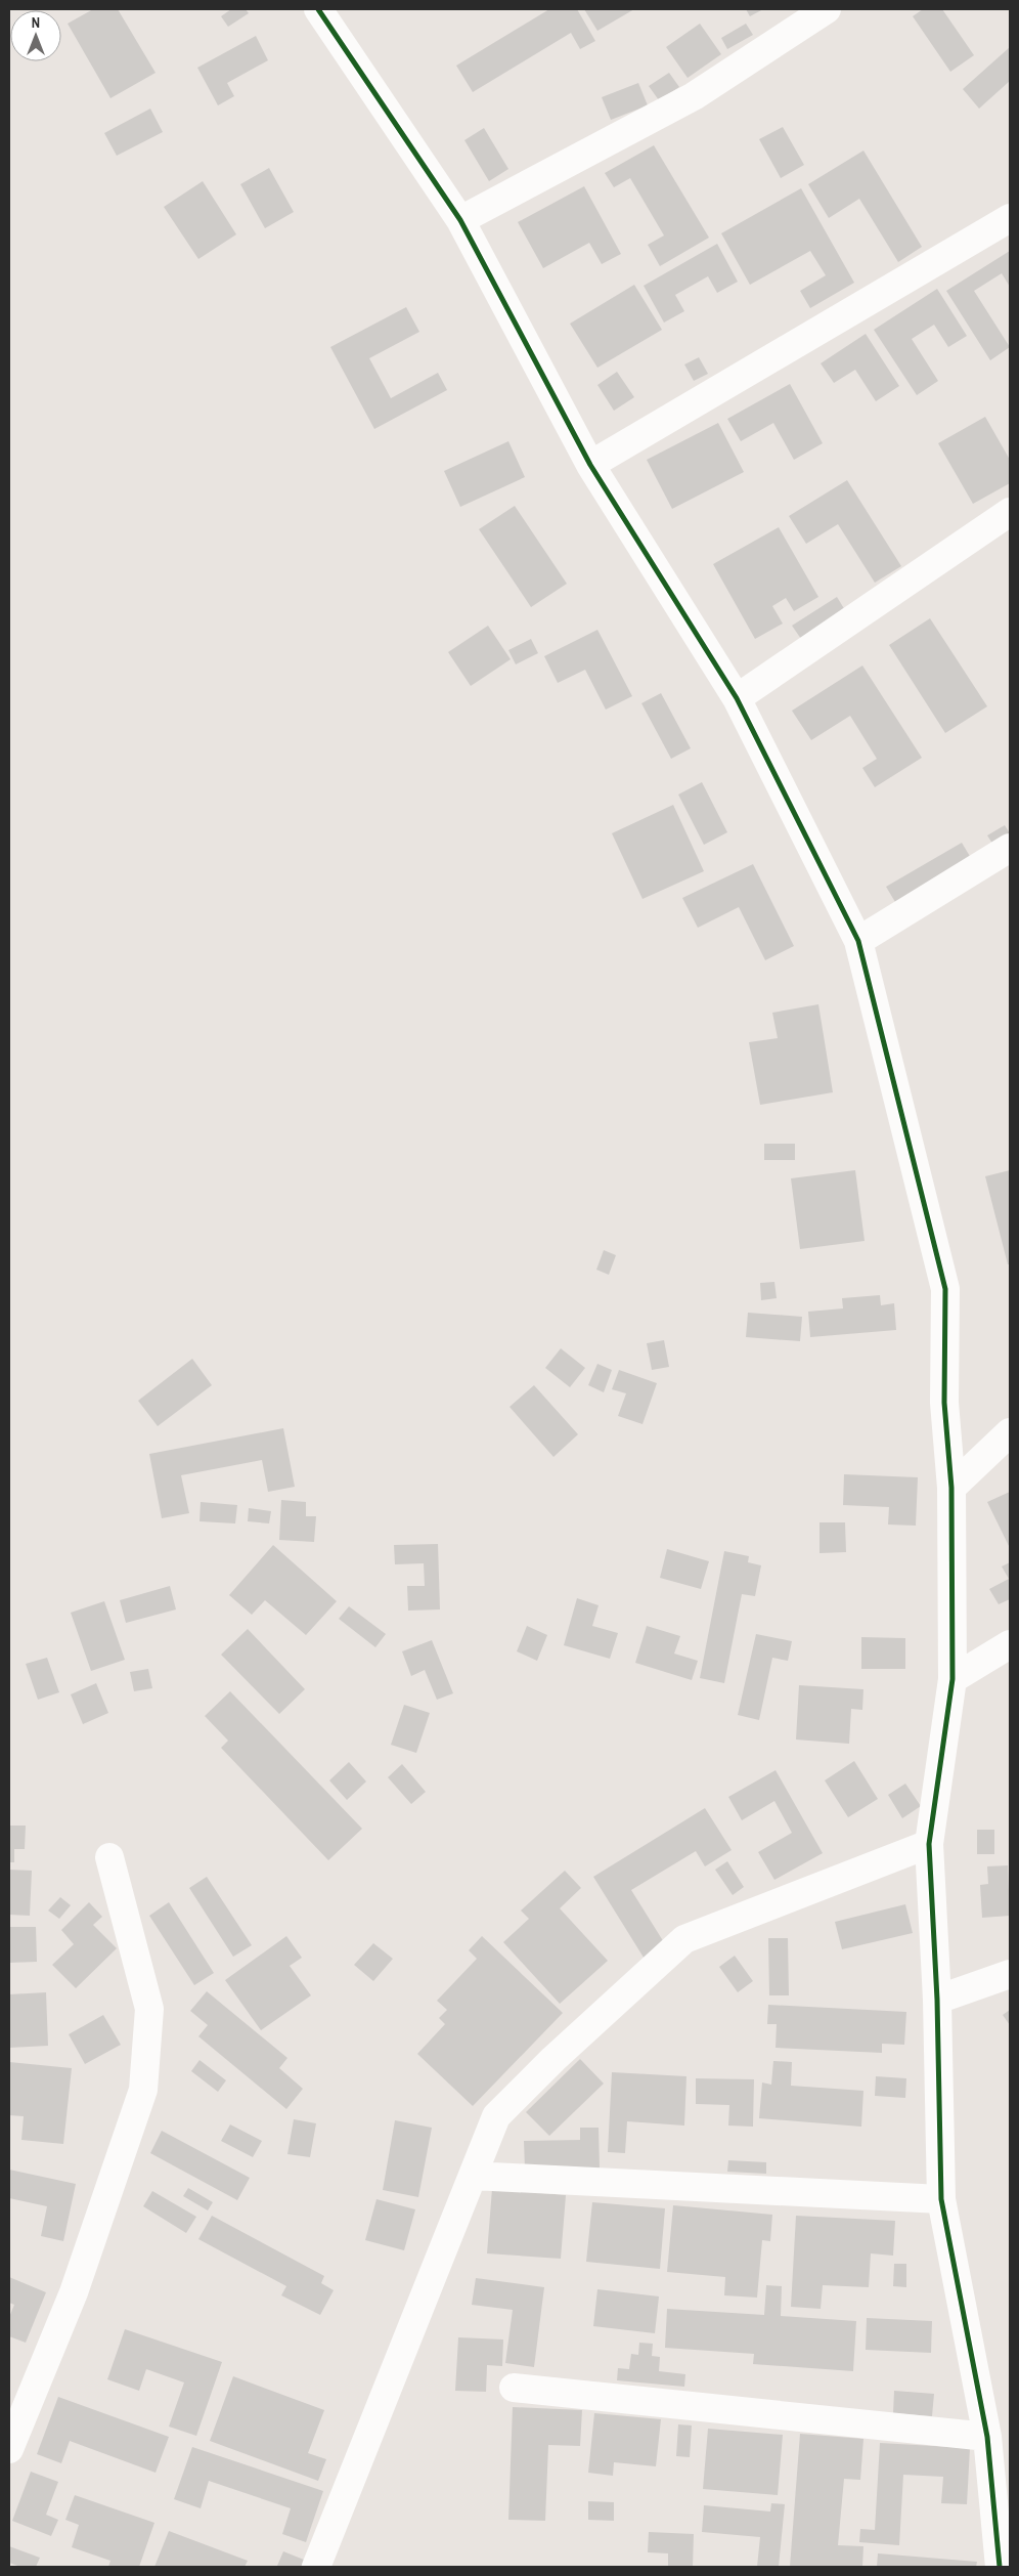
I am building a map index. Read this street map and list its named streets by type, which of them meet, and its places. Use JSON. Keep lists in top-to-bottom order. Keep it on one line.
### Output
{"north":"top"}
